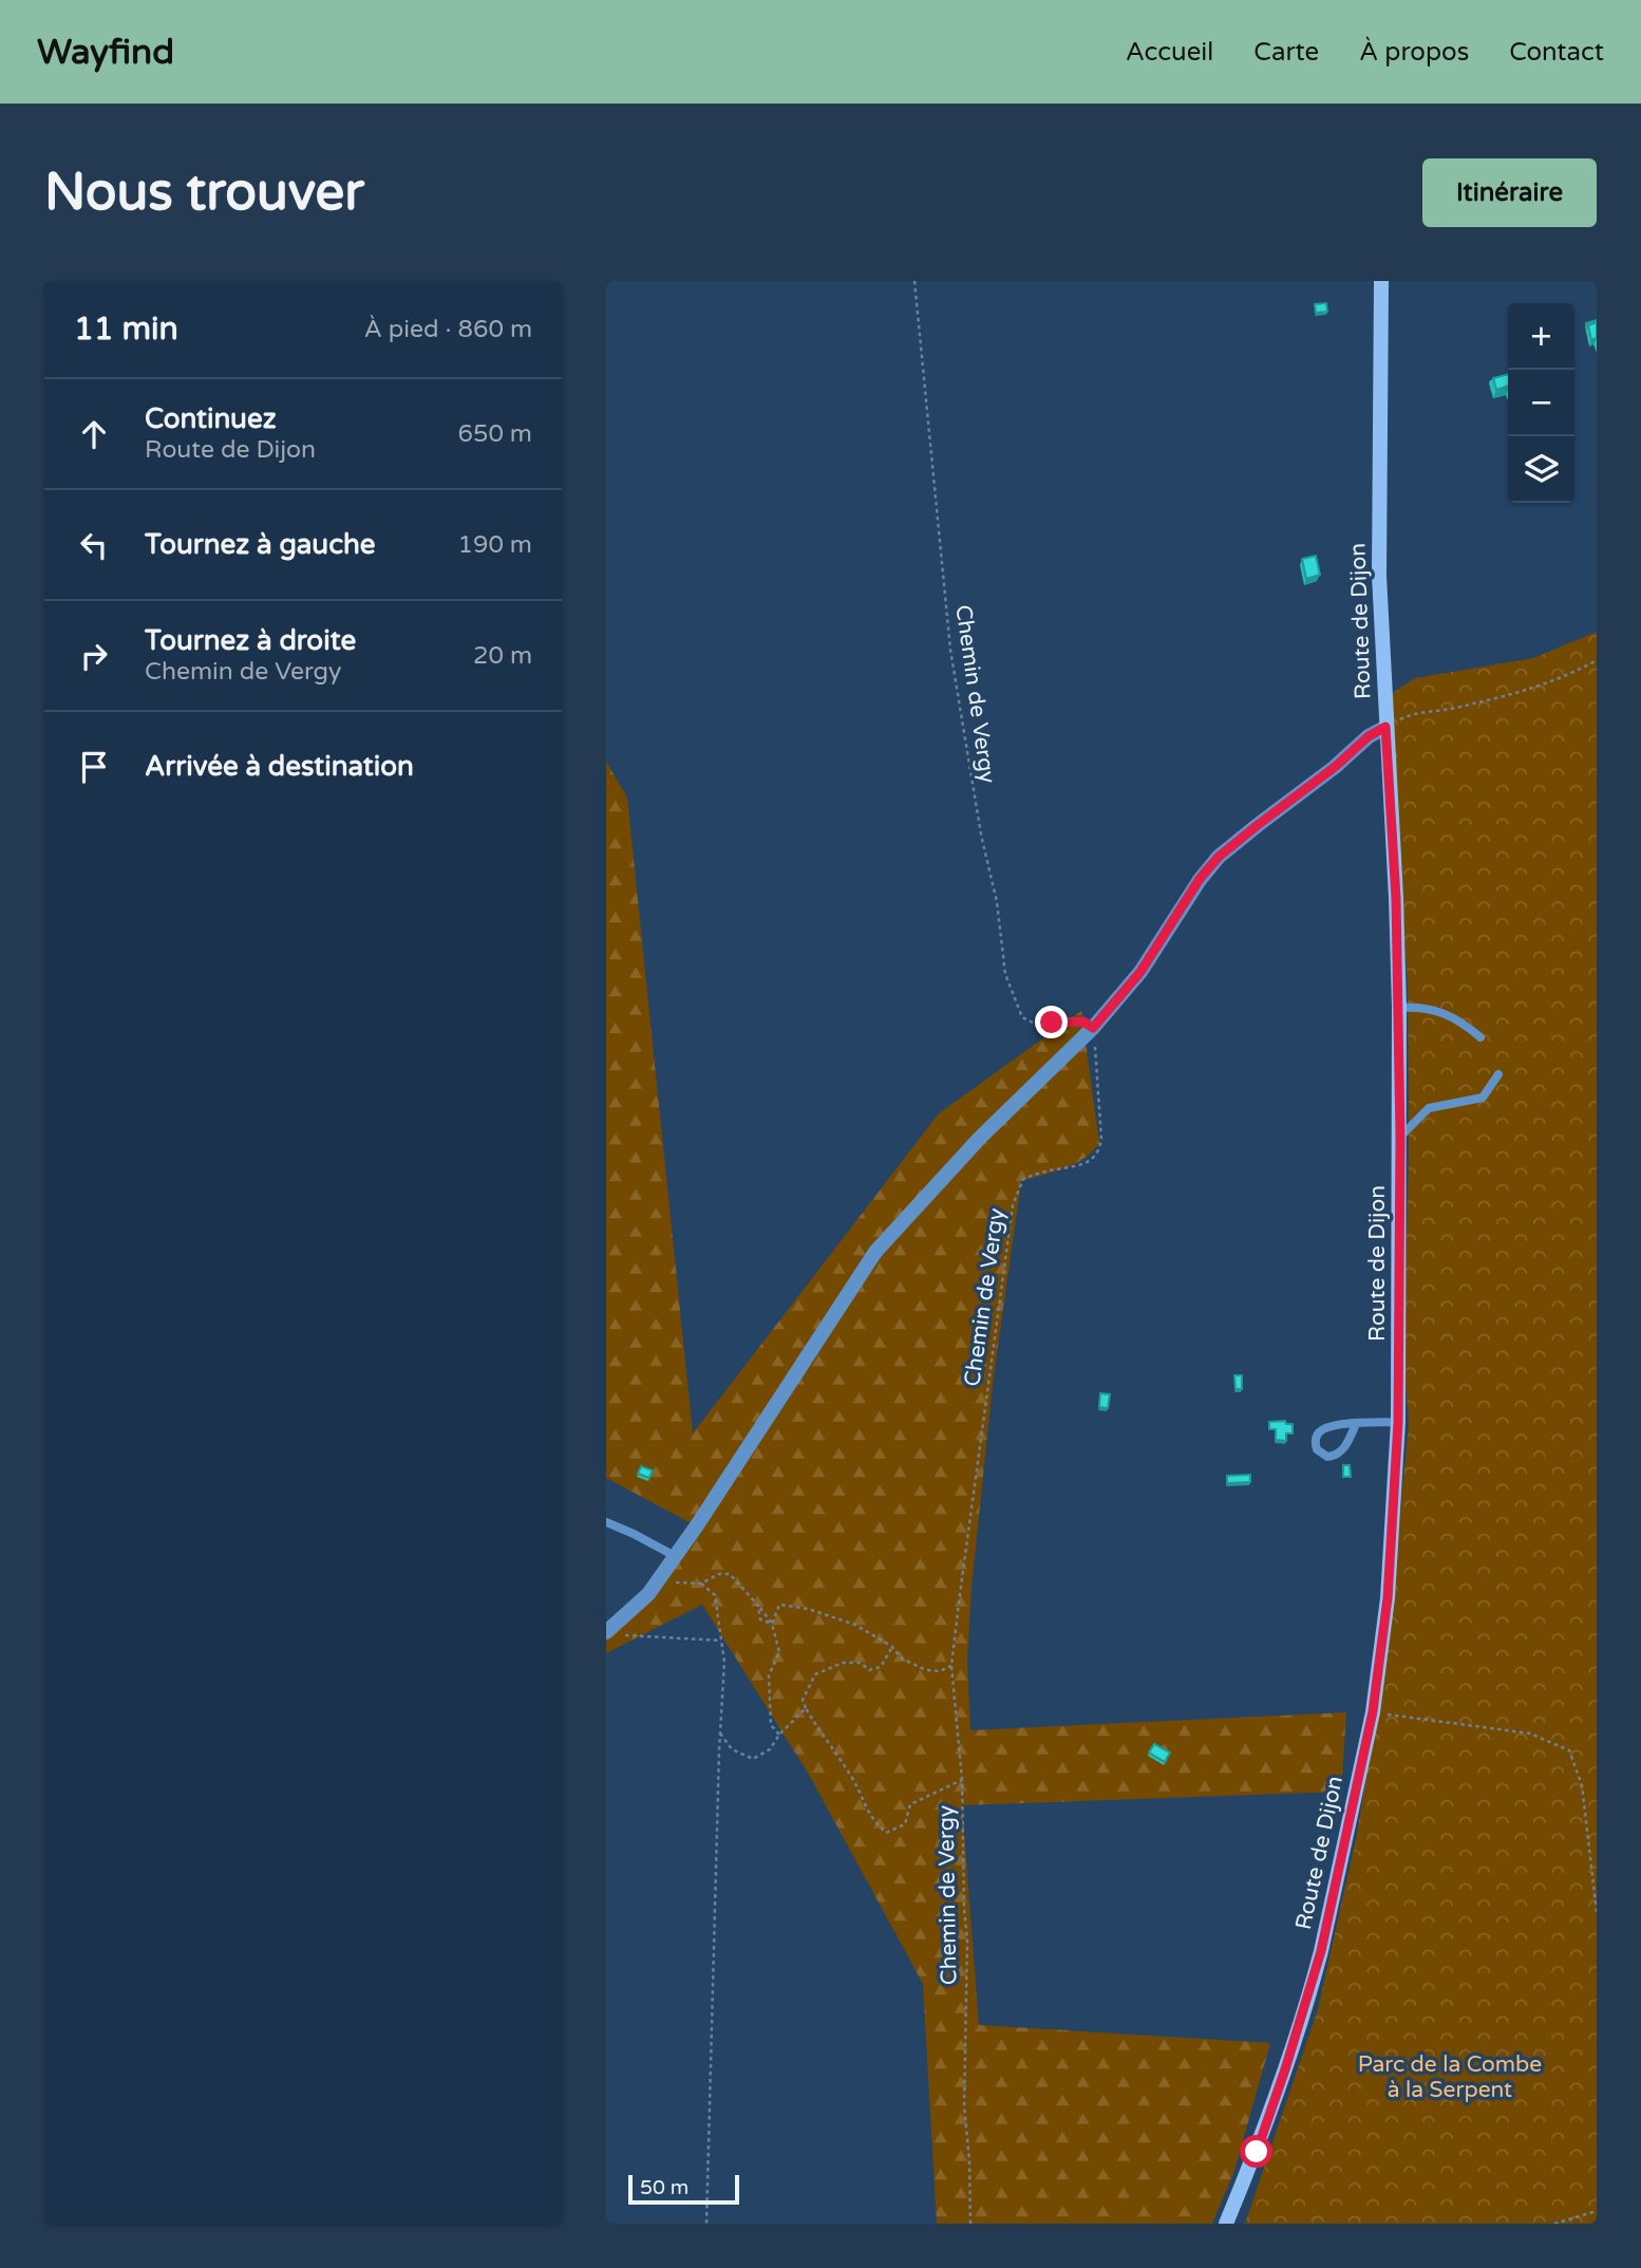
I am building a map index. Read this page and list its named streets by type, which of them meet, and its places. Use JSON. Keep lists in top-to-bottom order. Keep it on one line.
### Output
{"streets":{"main road":["Route de Dijon"],"path":["Chemin de Vergy"]},"parks":["Parc de la Combe à la Serpent"],"scale_bar":"50 m","page":{"header":"Wayfind","nav":["Accueil","Carte","À propos","Contact"],"buttons":"Itinéraire","title":"Nous trouver","heading":["11 min","À pied · 860 m"],"map_buttons":["+","−"],"list":[["Continuez","Route de Dijon","650 m"],["Tournez à gauche","190 m"],["Tournez à droite","Chemin de Vergy","20 m"],"Arrivée à destination"],"scale":"50 m"}}
